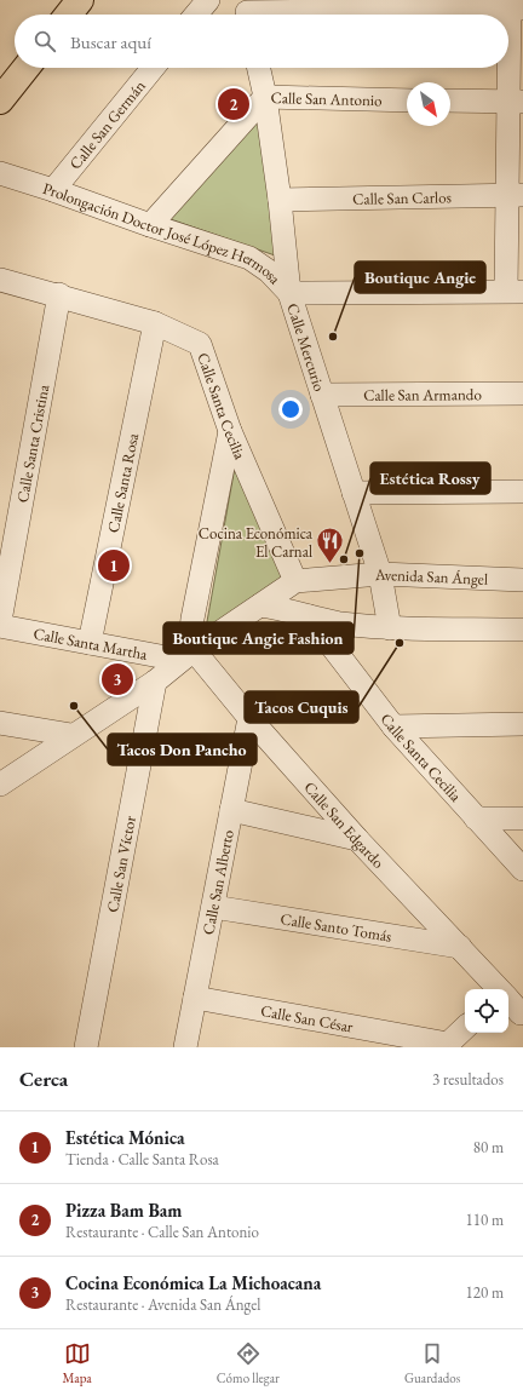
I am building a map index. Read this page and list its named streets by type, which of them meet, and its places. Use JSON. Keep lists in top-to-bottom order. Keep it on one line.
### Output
{"streets":{"street":["Calle San Antonio","Calle San Germán","Calle San Carlos","Prolongación Doctor José López Hermosa","Calle Mercurio","Calle San Armando","Calle Santa Cecilia","Calle Santa Cristina","Calle Santa Rosa","Avenida San Ángel","Calle Santa Martha","Calle San Edgardo","Calle San Víctor","Calle San Alberto","Calle Santo Tomás","Calle San César"]},"crossings":[["Calle San Antonio","Prolongación Doctor José López Hermosa"],["Calle San Antonio","Calle Mercurio"],["Calle San Germán","Prolongación Doctor José López Hermosa"],["Calle San Carlos","Calle Mercurio"],["Prolongación Doctor José López Hermosa","Calle Mercurio"],["Calle Mercurio","Calle San Armando"],["Calle Mercurio","Avenida San Ángel"],["Calle Santa Cecilia","Calle Santa Cristina"],["Calle Santa Cecilia","Calle Santa Rosa"],["Calle Santa Cecilia","Avenida San Ángel"],["Calle Santa Rosa","Calle Santa Martha"],["Avenida San Ángel","Calle Santa Martha"],["Avenida San Ángel","Calle San Edgardo"],["Avenida San Ángel","Calle San Víctor"],["Calle Santa Martha","Calle San Edgardo"],["Calle San Edgardo","Calle San Alberto"],["Calle San Edgardo","Calle Santo Tomás"],["Calle San Alberto","Calle Santo Tomás"],["Calle San Alberto","Calle San César"]],"places":{"other":["Boutique Angie","Boutique Angie Fashion","Estética Rossy","Tacos Cuquis","Tacos Don Pancho"],"restaurant":["Cocina Económica El Carnal"]},"north":"bottom right","page":{"search":"Buscar aquí","pins":["2","1","3"],"heading":["Cerca","3 resultados"],"list":[{"mark":"1","name":"Estética Mónica","note":"Tienda · Calle Santa Rosa","value":"80 m"},{"mark":"2","name":"Pizza Bam Bam","note":"Restaurante · Calle San Antonio","value":"110 m"},{"mark":"3","name":"Cocina Económica La Michoacana","note":"Restaurante · Avenida San Ángel","value":"120 m"}],"nav":["Mapa","Cómo llegar","Guardados"]}}
